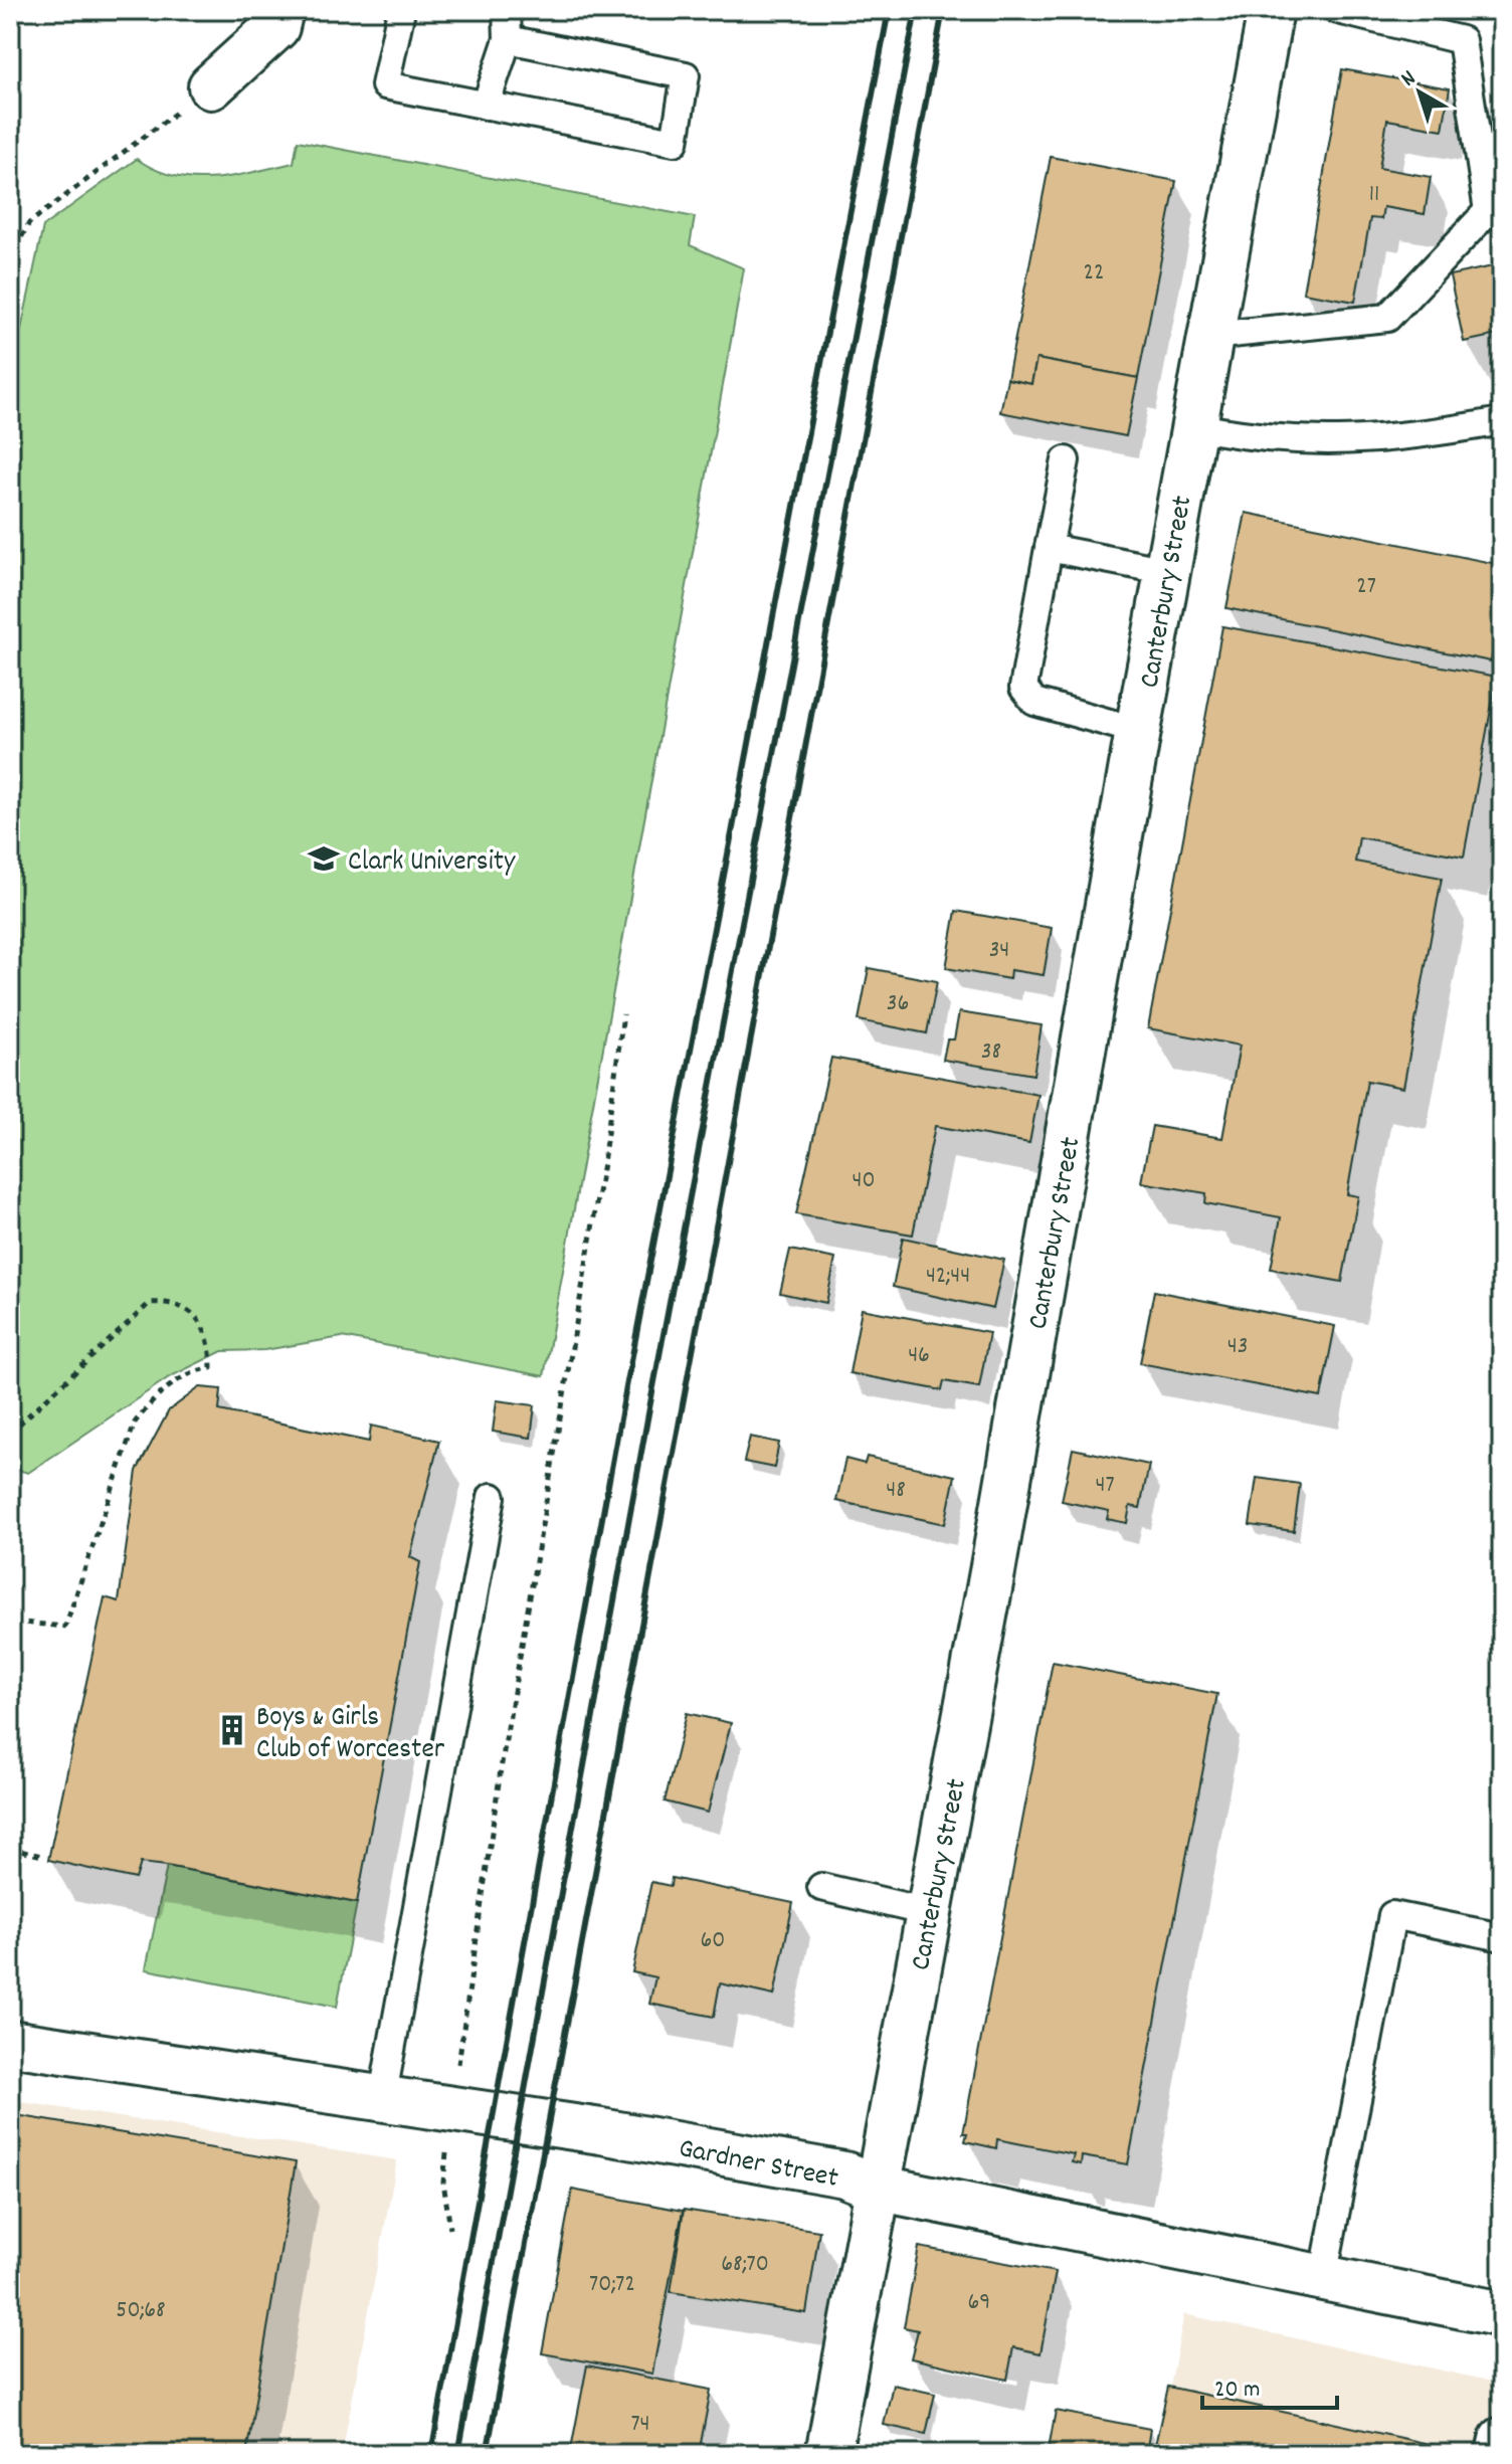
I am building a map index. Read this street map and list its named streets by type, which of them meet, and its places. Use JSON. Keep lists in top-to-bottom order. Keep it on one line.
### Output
{"streets":{"street":["Canterbury Street","Gardner Street"]},"crossings":[["Canterbury Street","Gardner Street"]],"places":{"school or university":["Clark University"],"building":["Boys & Girls Club of Worcester"]},"house_numbers":["11","22","27","34","36","38","40","42;44","43","46","47","48","60","68;70","70;72","69","50;68","74"],"scale_bar":"20 m","north":"top left"}
